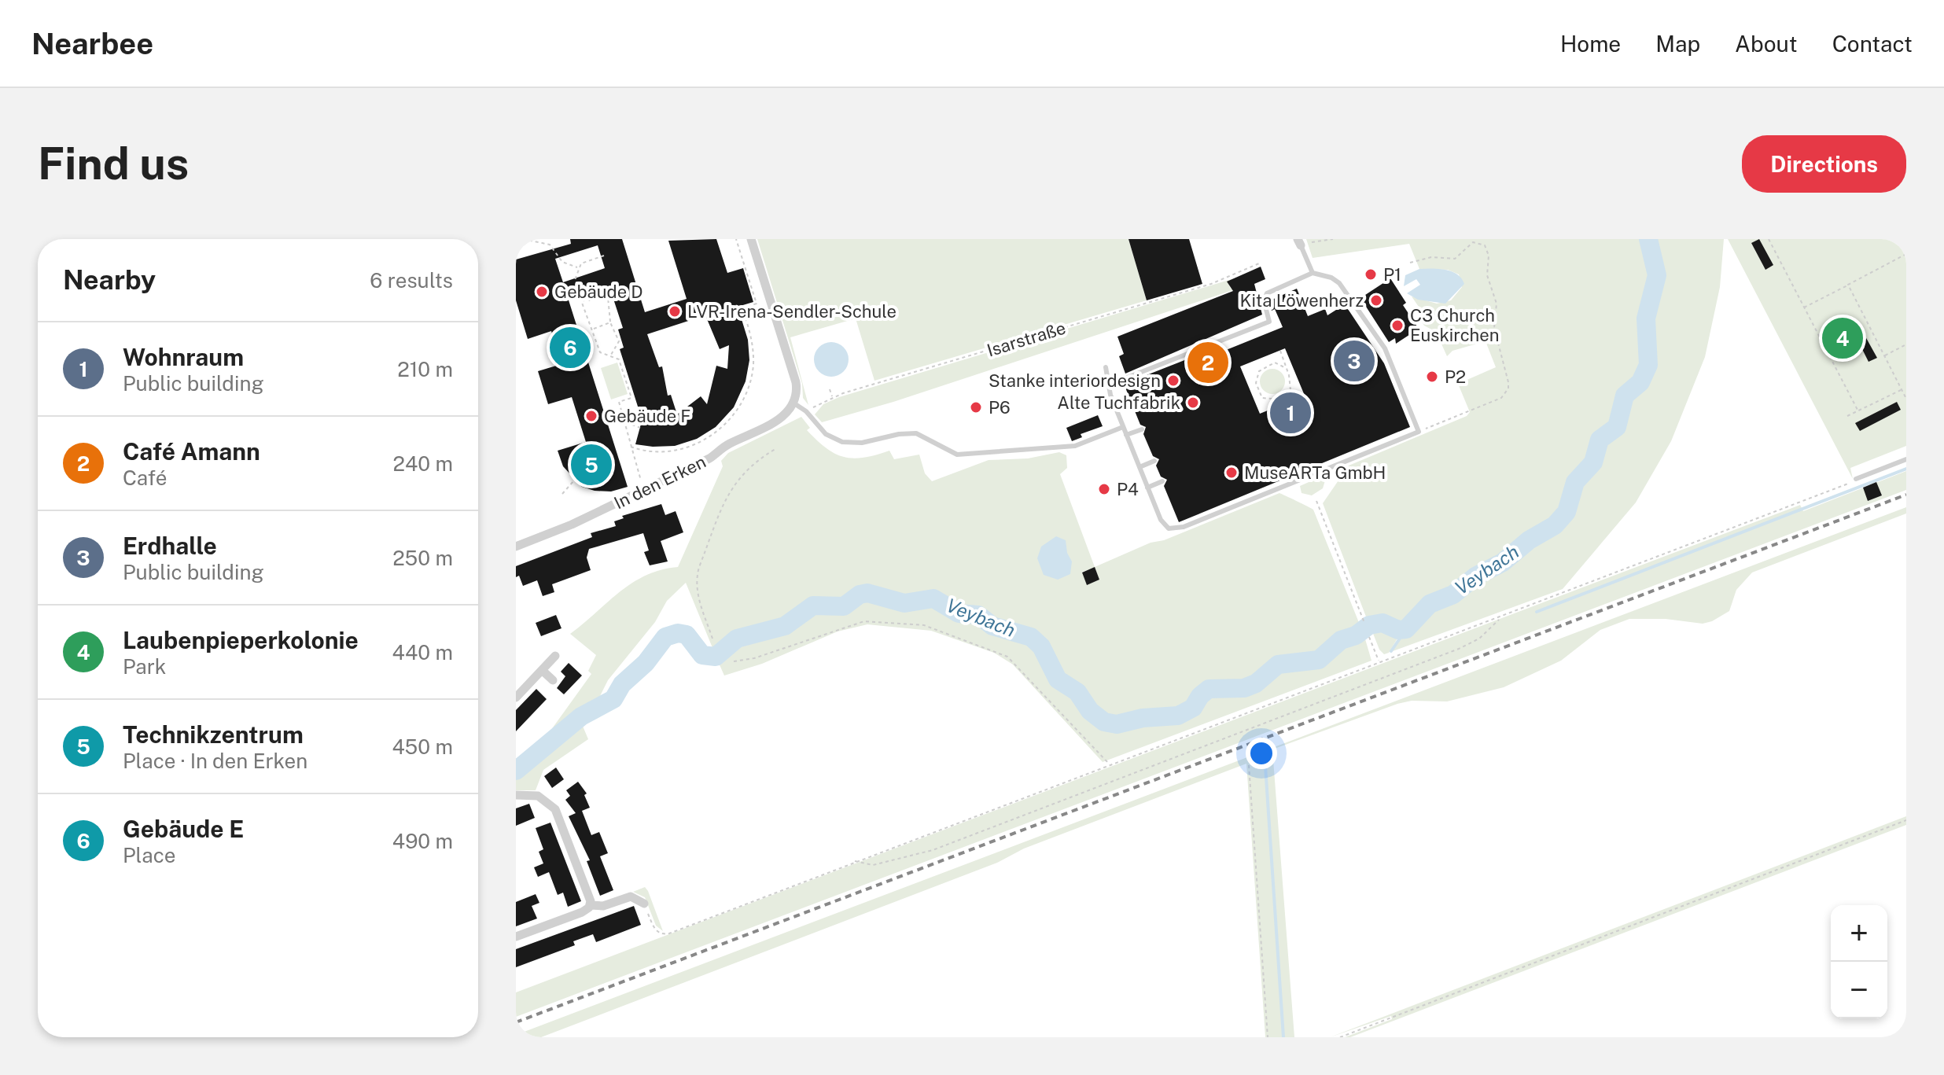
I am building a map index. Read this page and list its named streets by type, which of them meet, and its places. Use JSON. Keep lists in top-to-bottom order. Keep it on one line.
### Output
{"streets":{"street":["In den Erken"],"path":["Isarstraße"]},"crossings":[["Isarstraße","In den Erken"]],"water":["Veybach"],"places":["P1","Gebäude D","Kita Löwenherz","LVR-Irena-Sendler-Schule","C3 Church Euskirchen","P2","Stanke interiordesign","Alte Tuchfabrik","P6","Gebäude F","MuseARTa GmbH","P4"],"page":{"header":"Nearbee","nav":["Home","Map","About","Contact"],"buttons":"Directions","title":"Find us","heading":["Nearby","6 results"],"pins":["4","6","3","2","1","5"],"list":[{"mark":"1","name":"Wohnraum","note":"Public building","value":"210 m"},{"mark":"2","name":"Café Amann","note":"Café","value":"240 m"},{"mark":"3","name":"Erdhalle","note":"Public building","value":"250 m"},{"mark":"4","name":"Laubenpieperkolonie","note":"Park","value":"440 m"},{"mark":"5","name":"Technikzentrum","note":"Place · In den Erken","value":"450 m"},{"mark":"6","name":"Gebäude E","note":"Place","value":"490 m"}],"map_buttons":["+","−"]}}
